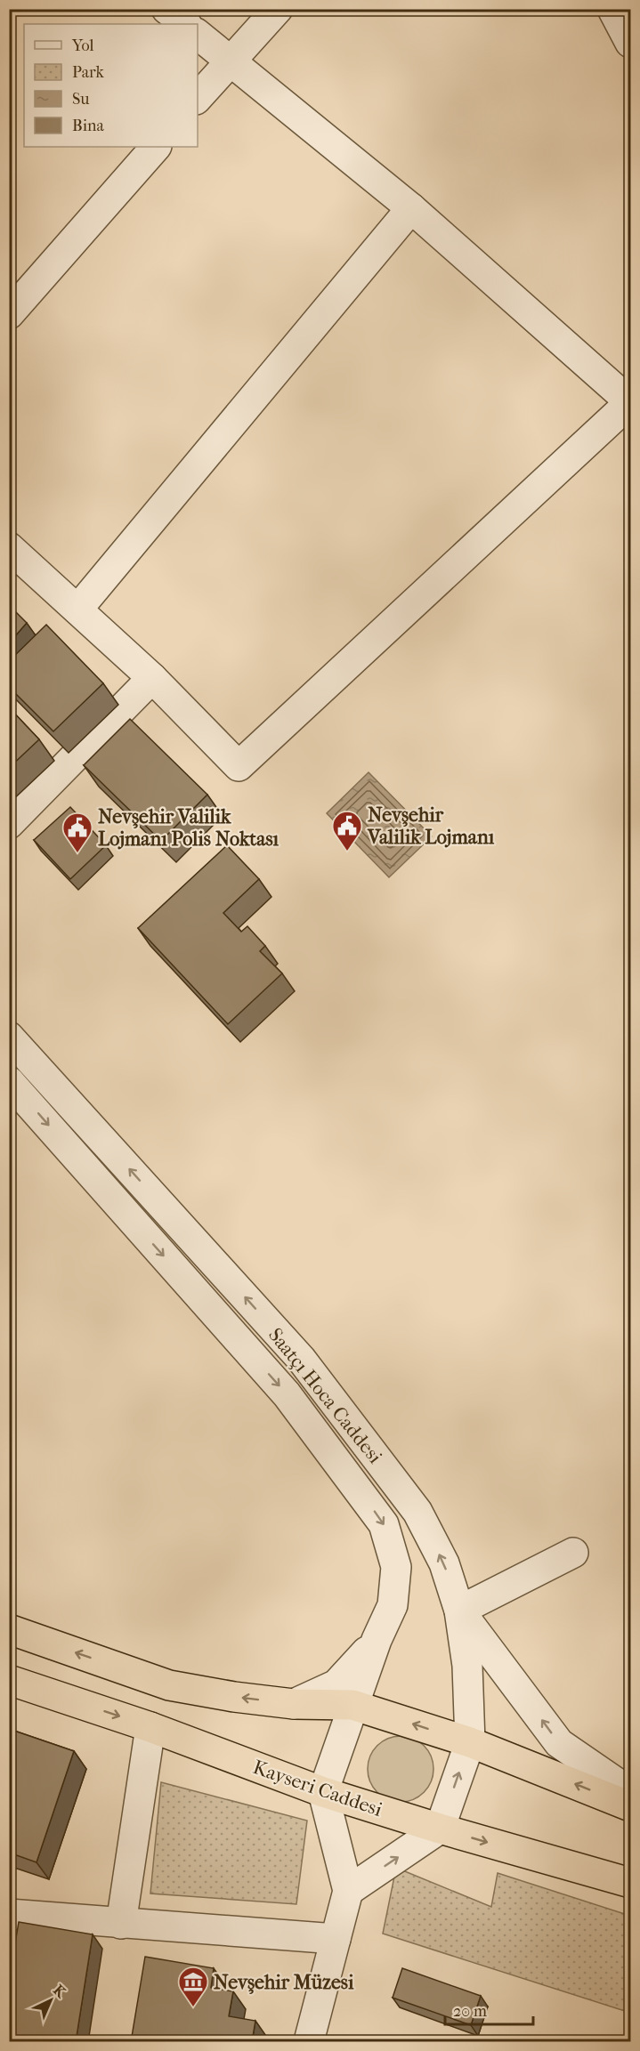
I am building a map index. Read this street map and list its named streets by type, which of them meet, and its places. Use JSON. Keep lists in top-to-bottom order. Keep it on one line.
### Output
{"streets":{"highway":["Kayseri Caddesi"],"street":["Saatçı Hoca Caddesi"]},"crossings":[["Saatçı Hoca Caddesi","Kayseri Caddesi"]],"places":{"public building":["Nevşehir Valilik Lojmanı","Nevşehir Valilik Lojmanı Polis Noktası"],"museum":["Nevşehir Müzesi"]},"legend":["Yol","Park","Su","Bina"],"scale_bar":"20 m","north":"top right"}
